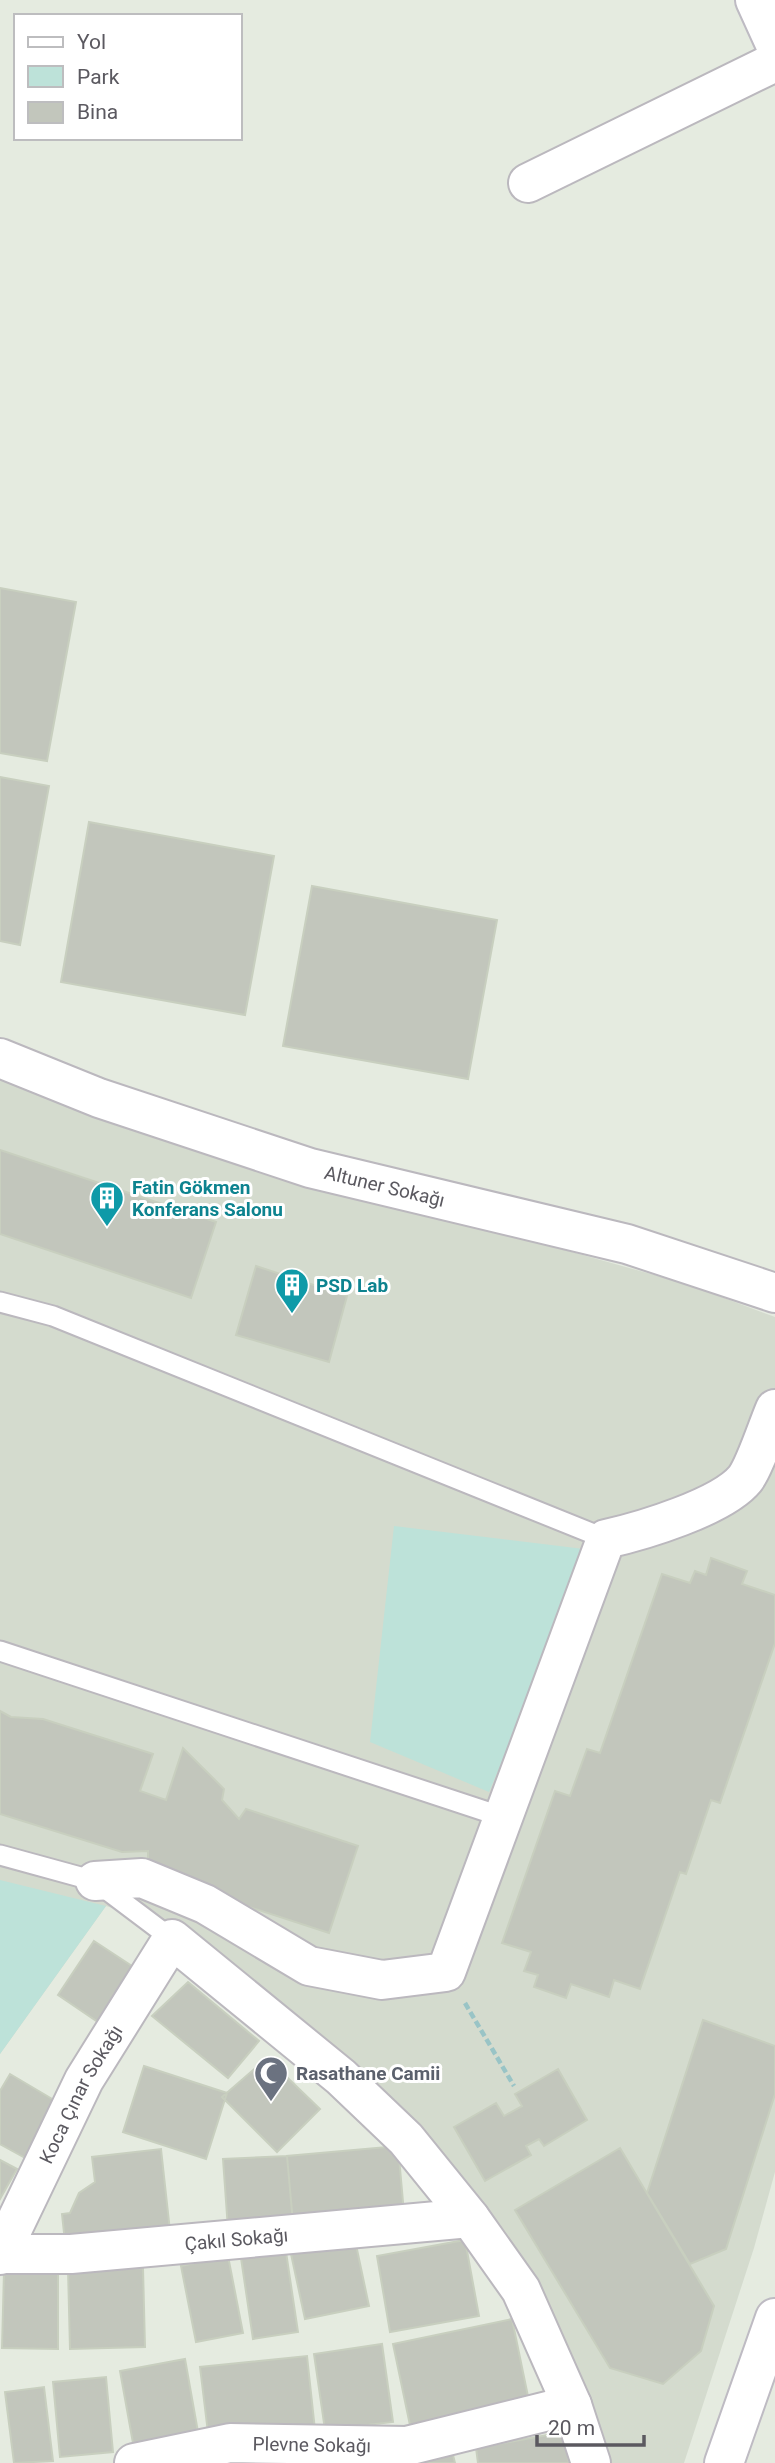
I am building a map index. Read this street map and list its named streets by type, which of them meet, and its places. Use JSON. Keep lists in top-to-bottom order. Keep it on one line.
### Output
{"streets":{"street":["Altuner Sokağı","Koca Çınar Sokağı","Çakıl Sokağı","Plevne Sokağı"]},"crossings":[["Koca Çınar Sokağı","Çakıl Sokağı"]],"places":{"building":["Fatin Gökmen Konferans Salonu","PSD Lab"],"mosque":["Rasathane Camii"]},"legend":["Yol","Park","Bina"],"scale_bar":"20 m"}
